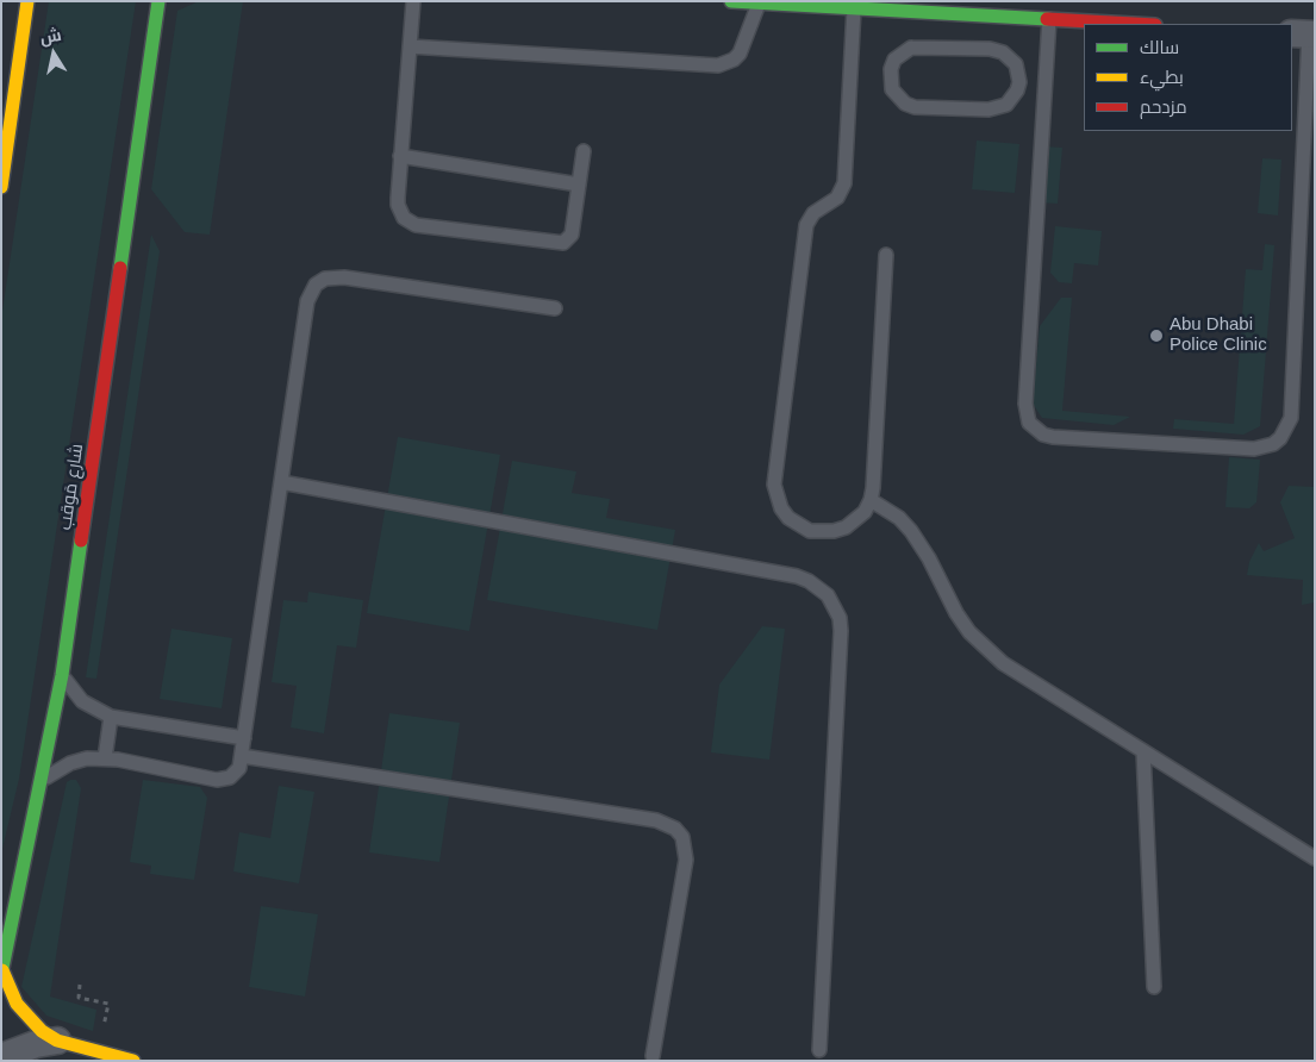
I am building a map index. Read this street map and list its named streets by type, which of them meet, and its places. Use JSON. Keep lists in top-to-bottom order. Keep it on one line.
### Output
{"streets":{"main road":["شارع مَوقب"]},"places":["Abu Dhabi Police Clinic"],"legend":["سالك","بطيء","مزدحم"],"north":"top"}
